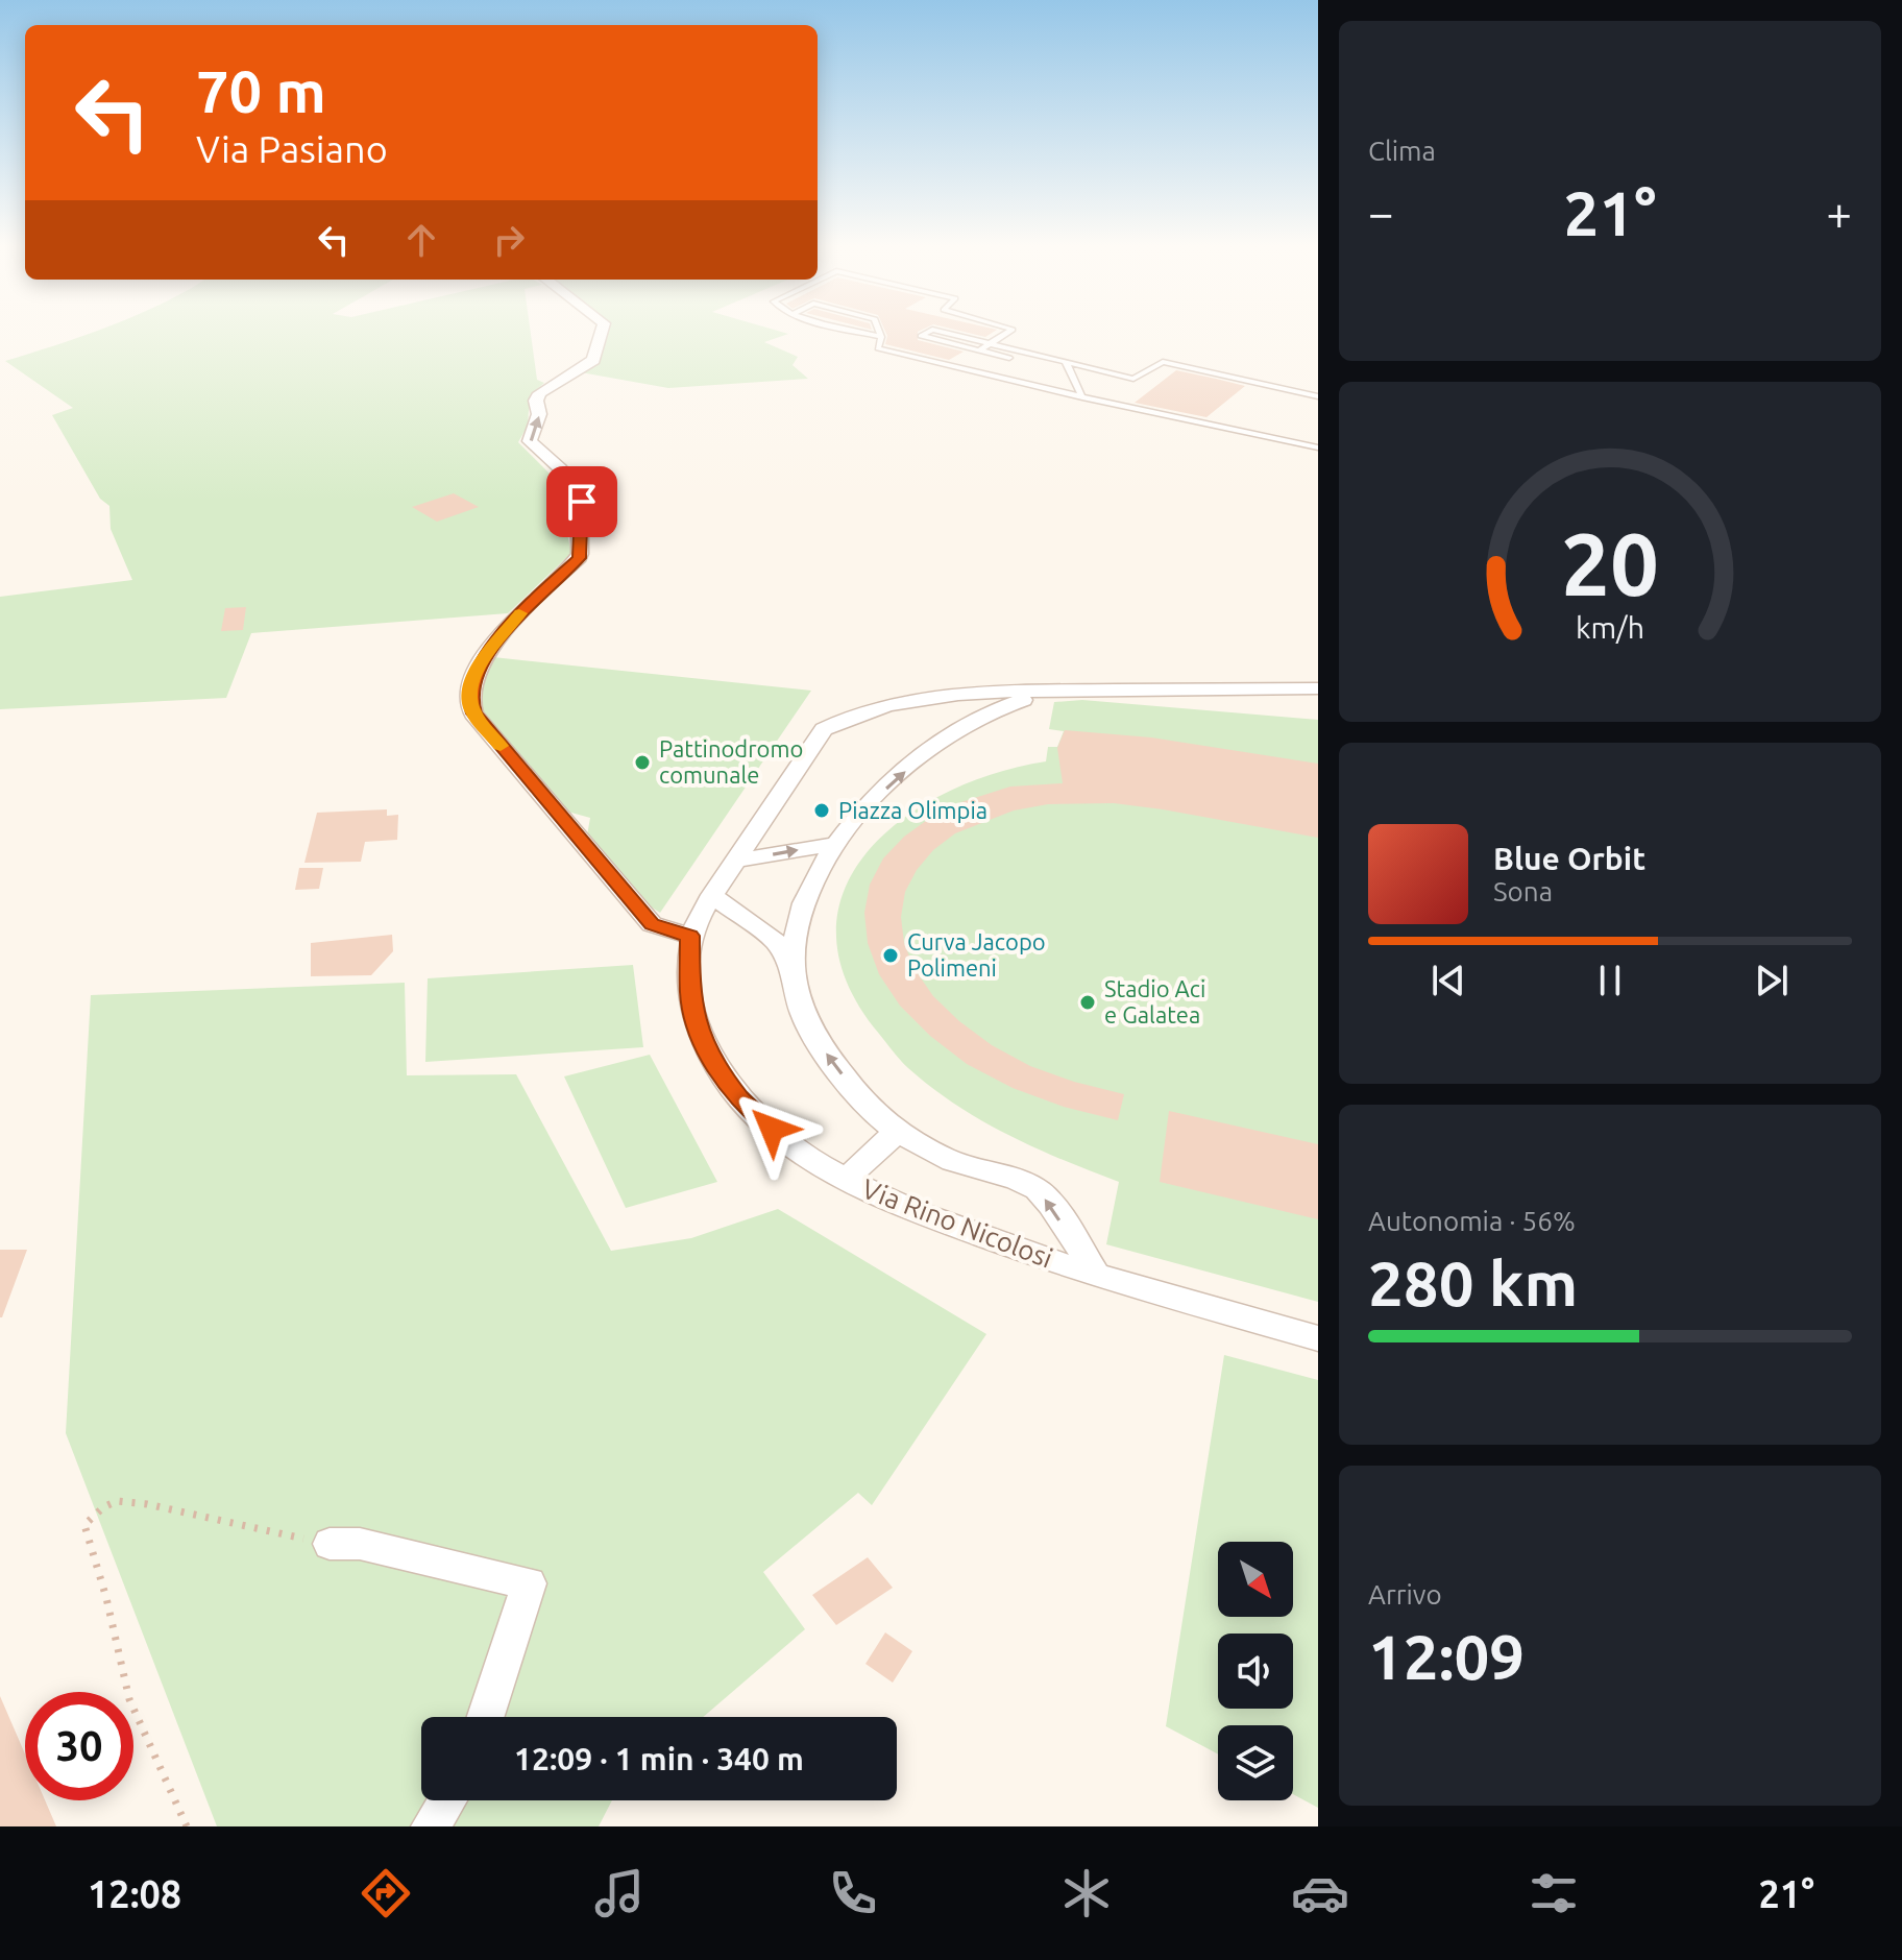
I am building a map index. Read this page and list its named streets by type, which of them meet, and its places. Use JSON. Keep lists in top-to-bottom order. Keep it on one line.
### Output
{"streets":{"street":["Via Rino Nicolosi"]},"places":["Pattinodromo comunale","Piazza Olimpia","Curva Jacopo Polimeni","Stadio Aci e Galatea"],"north":"bottom right","page":{"tile":["Clima",["Autonomia · 56%","280 km"],["Arrivo","12:09"]],"turn":["70 m","Via Pasiano"],"heat":["−","21°","+"],"song":["Blue Orbit","Sona"],"limit":"30","trip":"12:09 · 1 min · 340 m","tabs":["12:08","21°"],"gauge":["20","km/h"]}}
